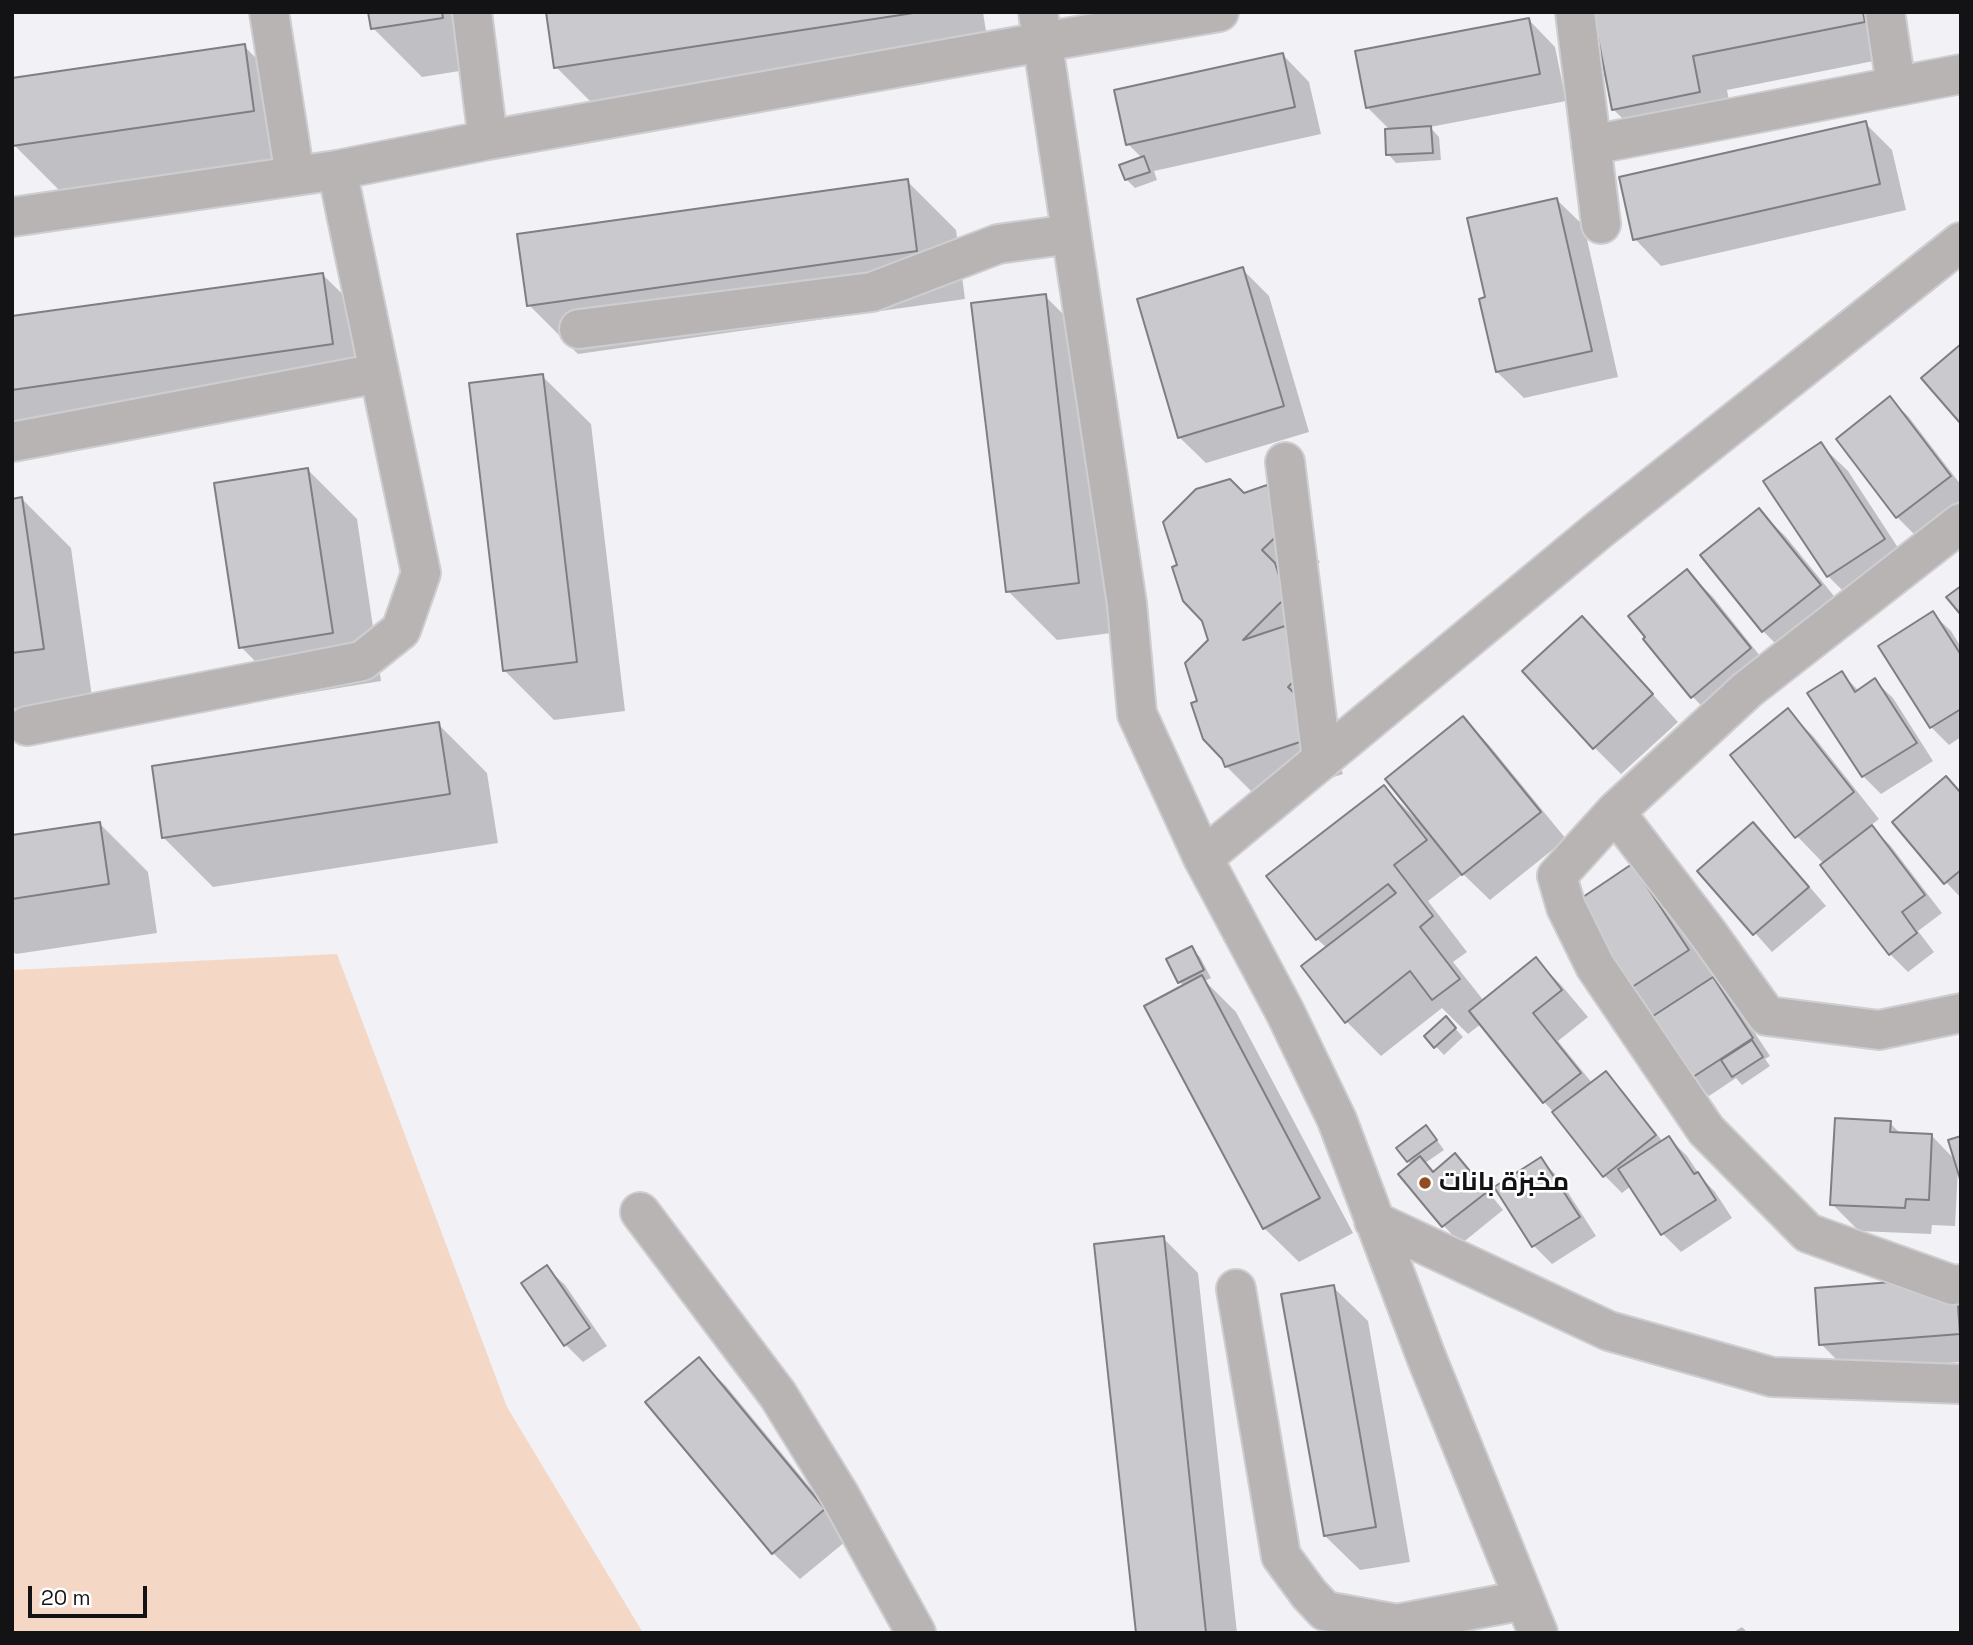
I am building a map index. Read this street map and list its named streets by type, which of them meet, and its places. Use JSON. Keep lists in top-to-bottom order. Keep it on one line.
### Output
{"places":["مخبزة بانات"],"scale_bar":"20 m"}
